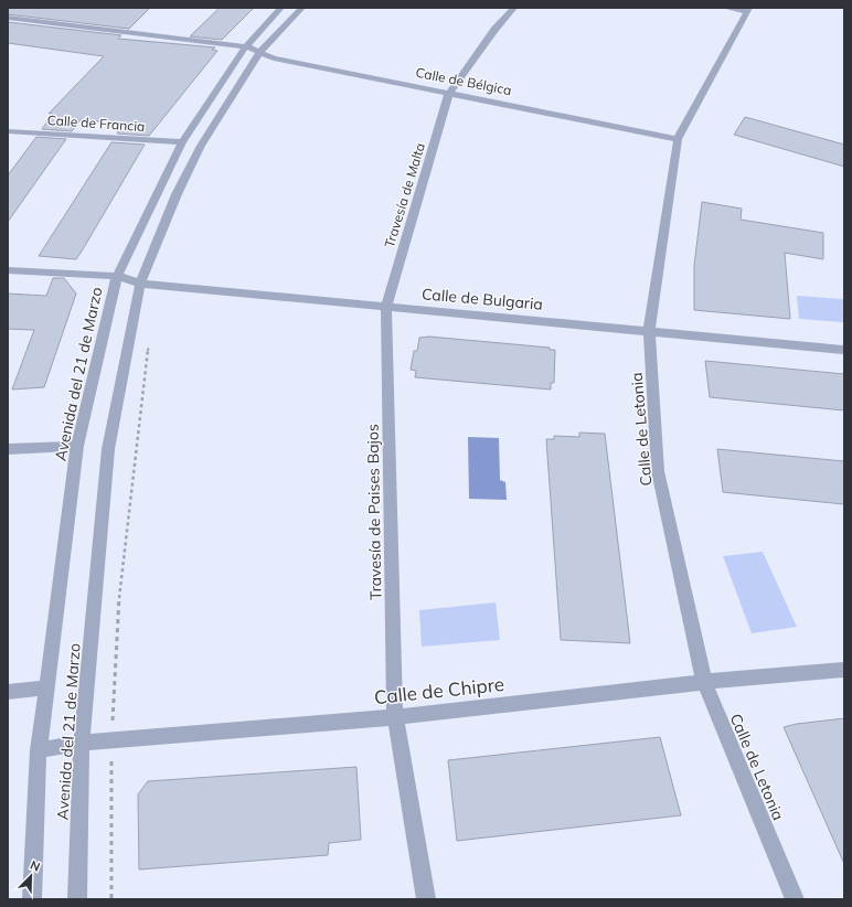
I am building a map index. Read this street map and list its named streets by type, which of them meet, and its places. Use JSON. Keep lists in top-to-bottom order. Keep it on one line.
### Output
{"streets":{"street":["Calle de Bélgica","Calle de Francia","Travesía de Malta","Calle de Bulgaria","Avenida del 21 de Marzo","Calle de Letonia","Travesía de Paises Bajos","Calle de Chipre"]},"crossings":[["Calle de Bélgica","Travesía de Malta"],["Calle de Bélgica","Avenida del 21 de Marzo"],["Calle de Bélgica","Calle de Letonia"],["Calle de Francia","Avenida del 21 de Marzo"],["Travesía de Malta","Calle de Bulgaria"],["Travesía de Malta","Travesía de Paises Bajos"],["Calle de Bulgaria","Avenida del 21 de Marzo"],["Calle de Bulgaria","Calle de Letonia"],["Calle de Bulgaria","Travesía de Paises Bajos"],["Avenida del 21 de Marzo","Calle de Chipre"],["Calle de Letonia","Calle de Chipre"],["Travesía de Paises Bajos","Calle de Chipre"]],"north":"top right"}
